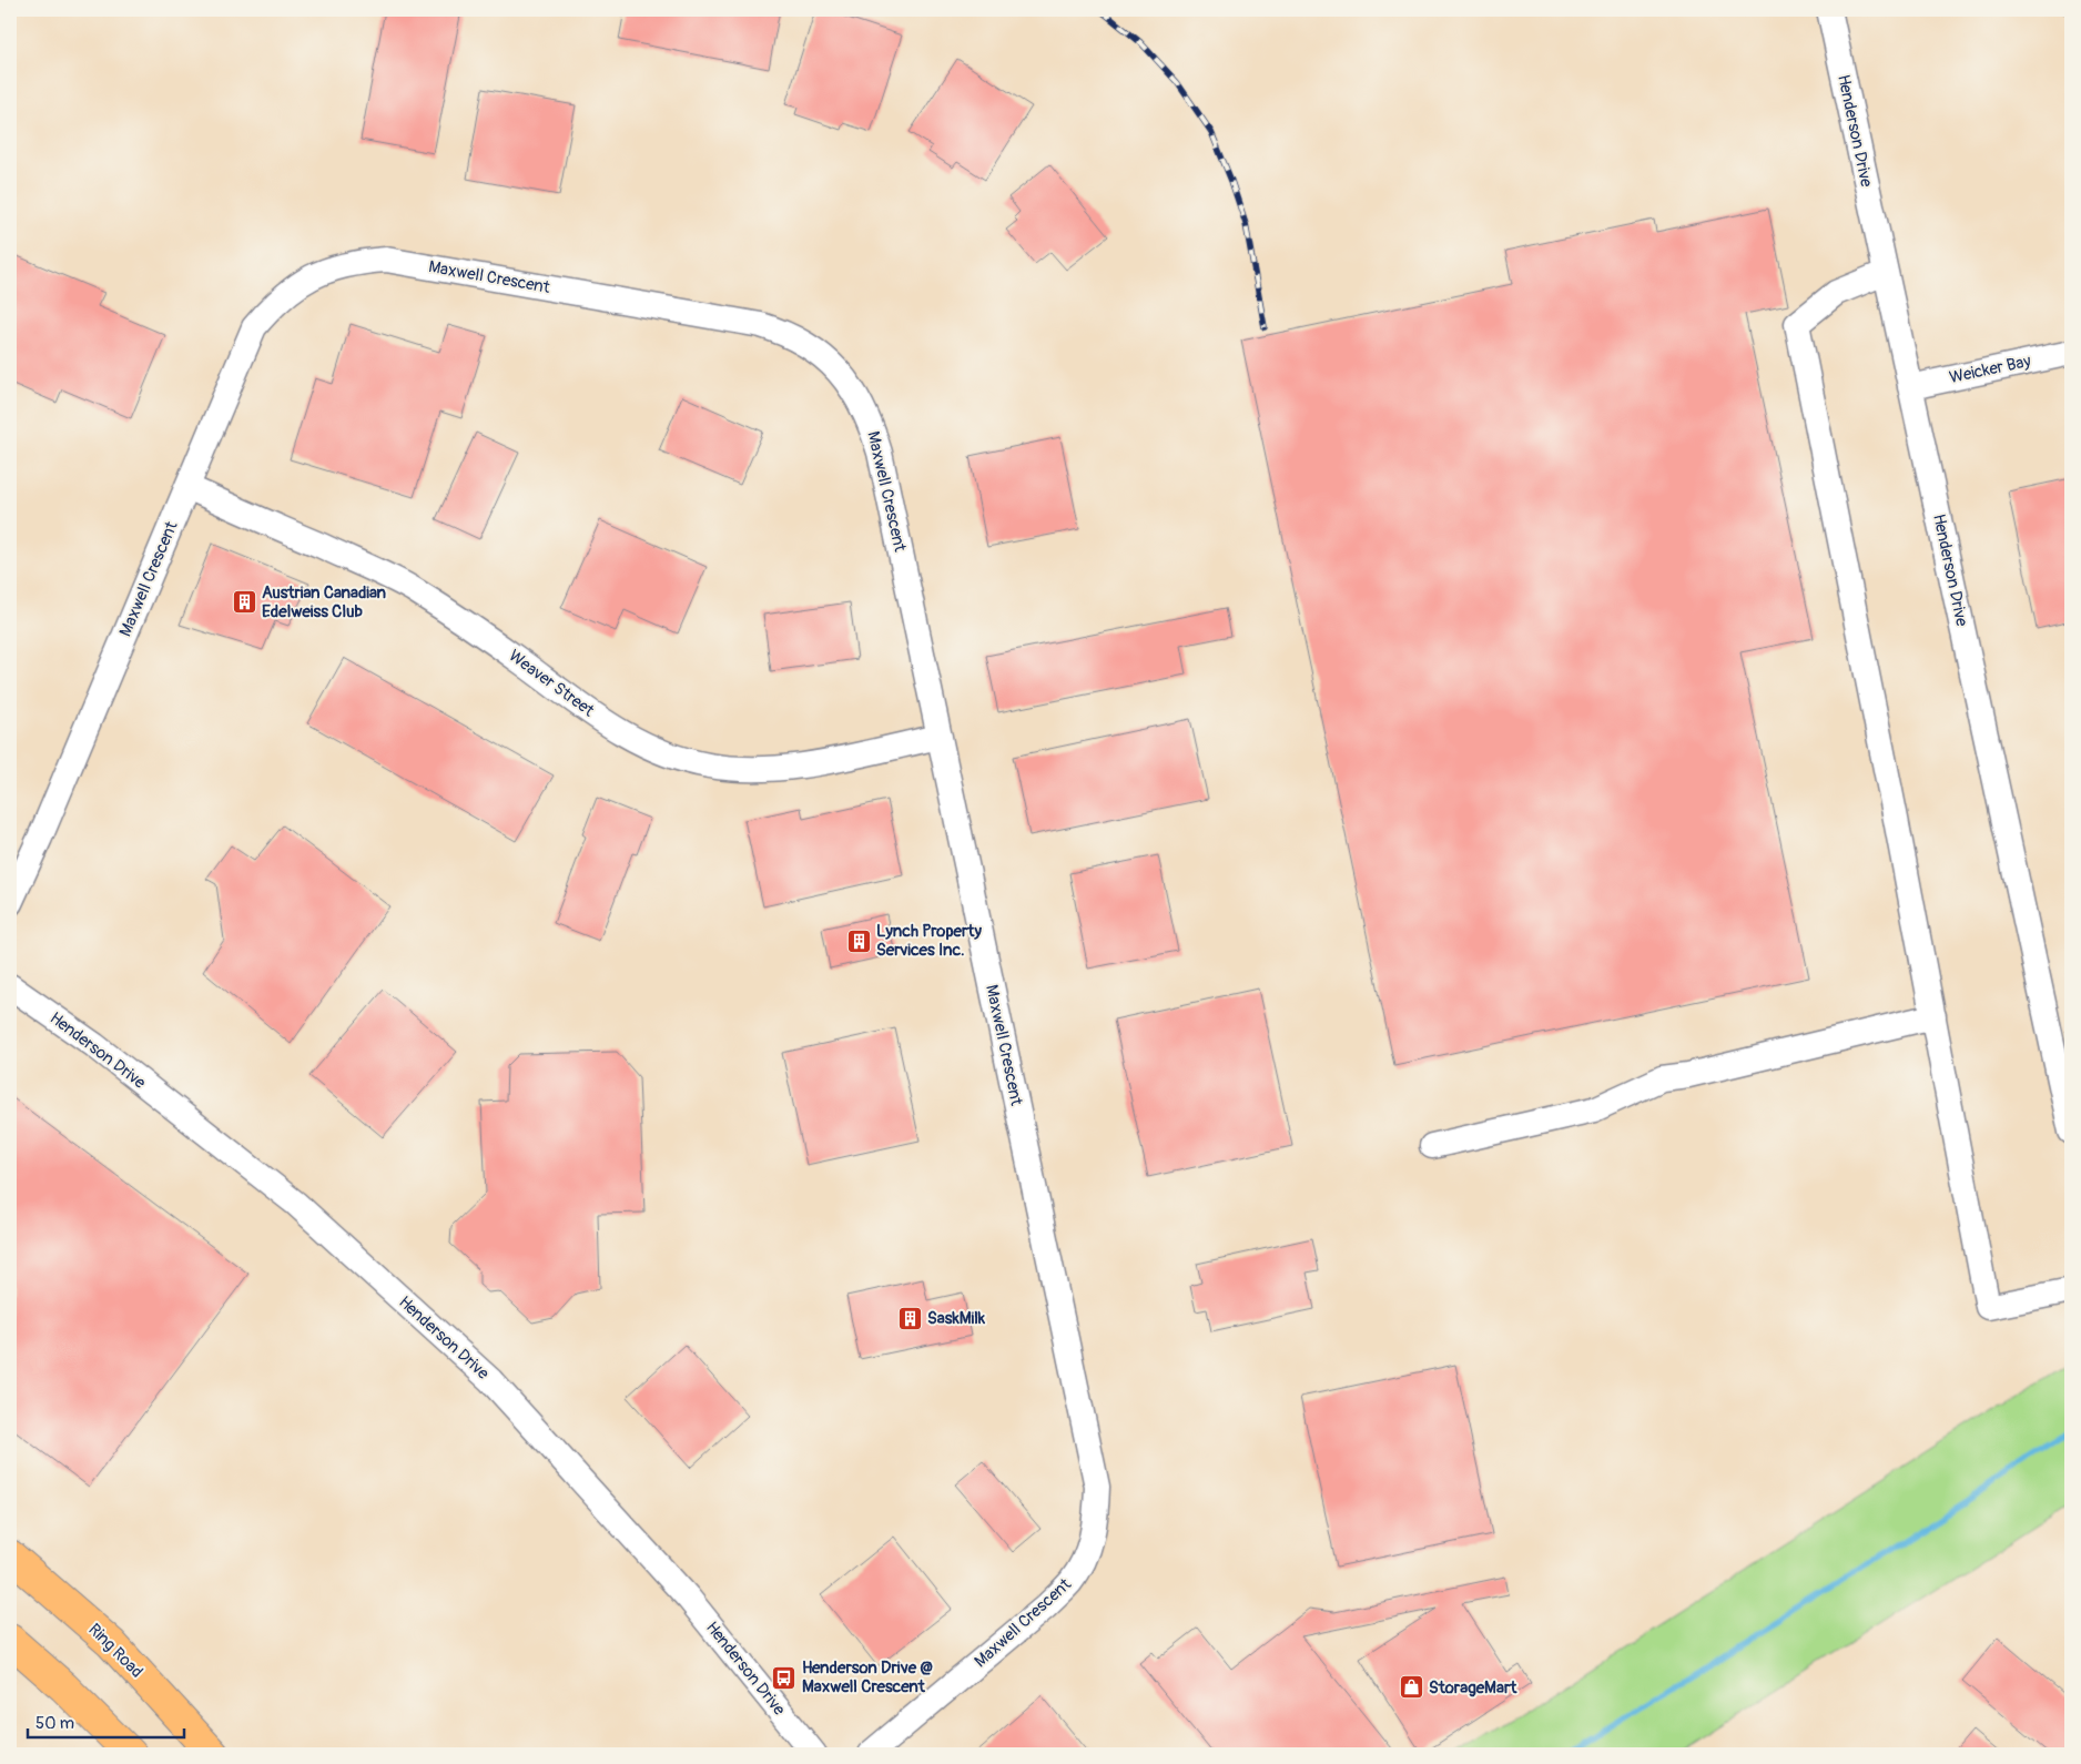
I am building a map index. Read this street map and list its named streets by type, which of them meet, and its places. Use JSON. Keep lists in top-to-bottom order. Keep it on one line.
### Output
{"streets":{"highway":["Ring Road"],"street":["Henderson Drive","Maxwell Crescent","Weicker Bay","Weaver Street"]},"crossings":[["Henderson Drive","Weicker Bay"],["Maxwell Crescent","Weaver Street"]],"places":{"building":["Austrian Canadian Edelweiss Club","Lynch Property Services Inc.","SaskMilk"],"bus stop":["Henderson Drive @ Maxwell Crescent"],"shop":["StorageMart"]},"scale_bar":"50 m"}
